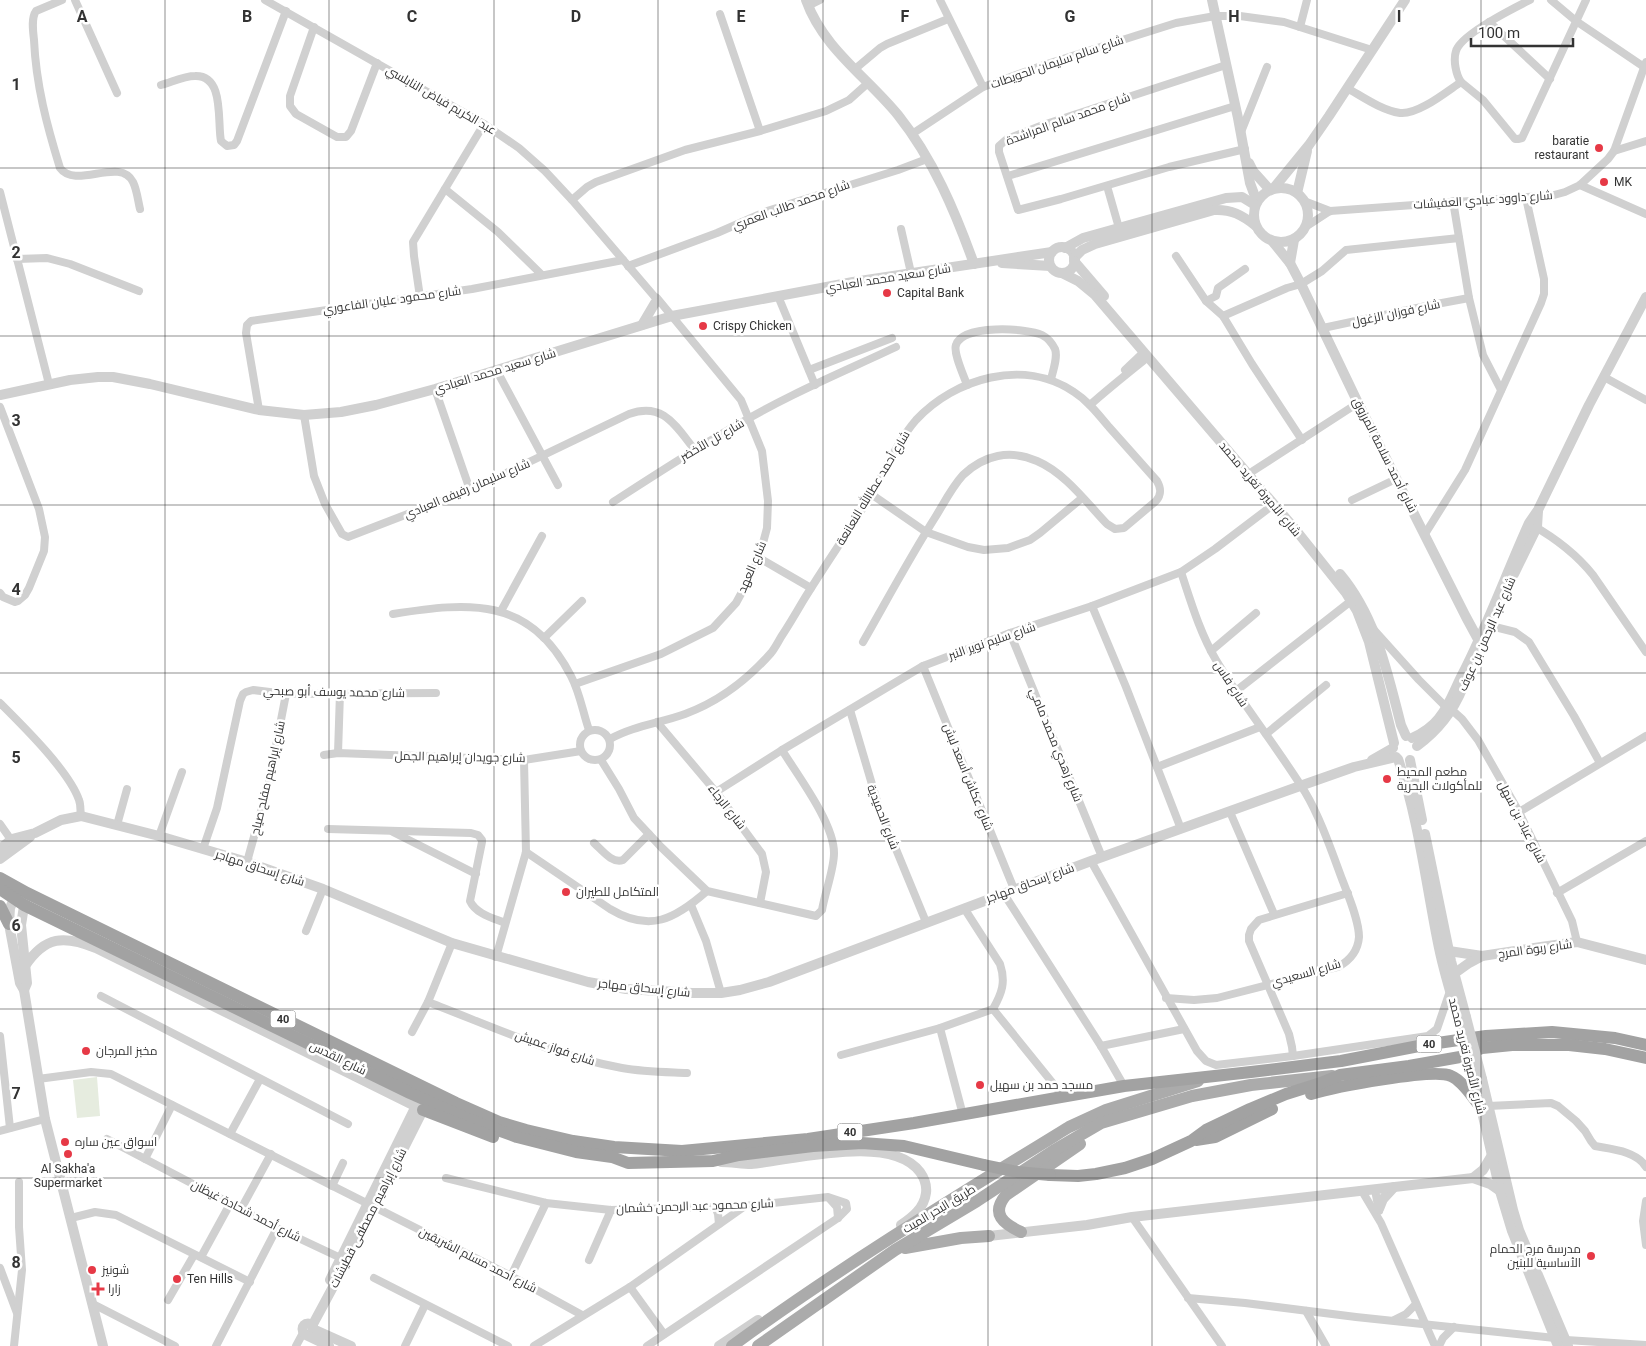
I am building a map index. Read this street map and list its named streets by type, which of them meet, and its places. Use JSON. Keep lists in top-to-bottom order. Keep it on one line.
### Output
{"streets":{"highway":["40","شارع القدس"],"main road":["طريق البحر الميت"],"street":["شارع سالم سليمان الحويطات","عبد الكريم فياض النابلسي","شارع محمد سالم المراشدة","شارع داوود عبادي العفيشات","شارع محمد طالب العمري","شارع سعيد محمد العبادي","شارع محمود عليان الفاعوري","شارع فوزان الزغول","شارع تل الأخضر","شارع أحمد سلامة المرزوق","شارع أحمد عطاالله النعانعة","شارع سليمان رفيفه العبادي","شارع الأميرة تغريد محمد","شارع العهد","شارع عبد الرحمن بن عوف","شارع سليم نوير النبر","شارع فاس","شارع محمد يوسف أبو صبحي","شارع زهدي محمد مامي","شارع جويدان إبراهيم الجمل","شارع عكاش أسعد لبش","شارع إبراهيم مفلح صياح","شارع الرجاء","شارع الحميدية","شارع عباد بن سهل","شارع إسحاق مهاجر","شارع ربوة المرج","شارع السعيدي","شارع فواز عميش","شارع محمود عبد الرحمن خشمان","شارع أحمد شحادة غيظان","شارع إبراهيم مصطفى قطيشات","شارع أحمد مسلم الشريقين"]},"crossings":[["عبد الكريم فياض النابلسي","شارع محمد طالب العمري"],["عبد الكريم فياض النابلسي","شارع سعيد محمد العبادي"],["عبد الكريم فياض النابلسي","شارع محمود عليان الفاعوري"],["عبد الكريم فياض النابلسي","شارع العهد"],["شارع داوود عبادي العفيشات","شارع أحمد سلامة المرزوق"],["شارع محمد طالب العمري","شارع محمود عليان الفاعوري"],["شارع سعيد محمد العبادي","شارع محمود عليان الفاعوري"],["شارع سعيد محمد العبادي","شارع سليمان رفيفه العبادي"],["شارع سعيد محمد العبادي","شارع الأميرة تغريد محمد"],["شارع سعيد محمد العبادي","شارع العهد"],["شارع فوزان الزغول","شارع أحمد سلامة المرزوق"],["شارع تل الأخضر","شارع سليمان رفيفه العبادي"],["شارع تل الأخضر","شارع العهد"],["شارع أحمد سلامة المرزوق","شارع عبد الرحمن بن عوف"],["شارع أحمد عطاالله النعانعة","شارع جويدان إبراهيم الجمل"],["شارع أحمد عطاالله النعانعة","شارع الرجاء"],["شارع الأميرة تغريد محمد","شارع عبد الرحمن بن عوف"],["شارع الأميرة تغريد محمد","شارع سليم نوير النبر"],["شارع الأميرة تغريد محمد","شارع عباد بن سهل"],["شارع الأميرة تغريد محمد","شارع إسحاق مهاجر"],["شارع الأميرة تغريد محمد","شارع ربوة المرج"],["شارع عبد الرحمن بن عوف","شارع عباد بن سهل"],["شارع عبد الرحمن بن عوف","شارع إسحاق مهاجر"],["شارع سليم نوير النبر","شارع فاس"],["شارع سليم نوير النبر","شارع زهدي محمد مامي"],["شارع سليم نوير النبر","شارع عكاش أسعد لبش"],["شارع سليم نوير النبر","شارع الرجاء"],["شارع سليم نوير النبر","شارع الحميدية"],["شارع فاس","شارع إسحاق مهاجر"],["شارع فاس","شارع السعيدي"],["شارع محمد يوسف أبو صبحي","شارع إبراهيم مفلح صياح"],["شارع محمد يوسف أبو صبحي","شارع إسحاق مهاجر"],["شارع زهدي محمد مامي","شارع إسحاق مهاجر"],["شارع عكاش أسعد لبش","شارع إسحاق مهاجر"],["شارع عكاش أسعد لبش","40"],["شارع إبراهيم مفلح صياح","شارع إسحاق مهاجر"],["شارع الحميدية","شارع إسحاق مهاجر"],["شارع عباد بن سهل","شارع ربوة المرج"],["شارع إسحاق مهاجر","شارع السعيدي"],["40","شارع القدس"],["40","طريق البحر الميت"],["شارع أحمد شحادة غيظان","شارع إبراهيم مصطفى قطيشات"],["شارع إبراهيم مصطفى قطيشات","شارع أحمد مسلم الشريقين"]],"places":{"other":["baratie restaurant","MK","Capital Bank","Crispy Chicken","مطعم المحيط للمأكولات البحرية","المتكامل للطيران","مخبز المرجان","مسجد حمد بن سهيل","اسواق عين ساره","Al Sakha'a Supermarket","مدرسة مرج الحمام الأساسية للبنين","شونيز","Ten Hills"],"health":["زارا"]},"scale_bar":"100 m","grid":{"columns":["A","B","C","D","E","F","G","H","I"],"rows":["1","2","3","4","5","6","7","8"]}}
